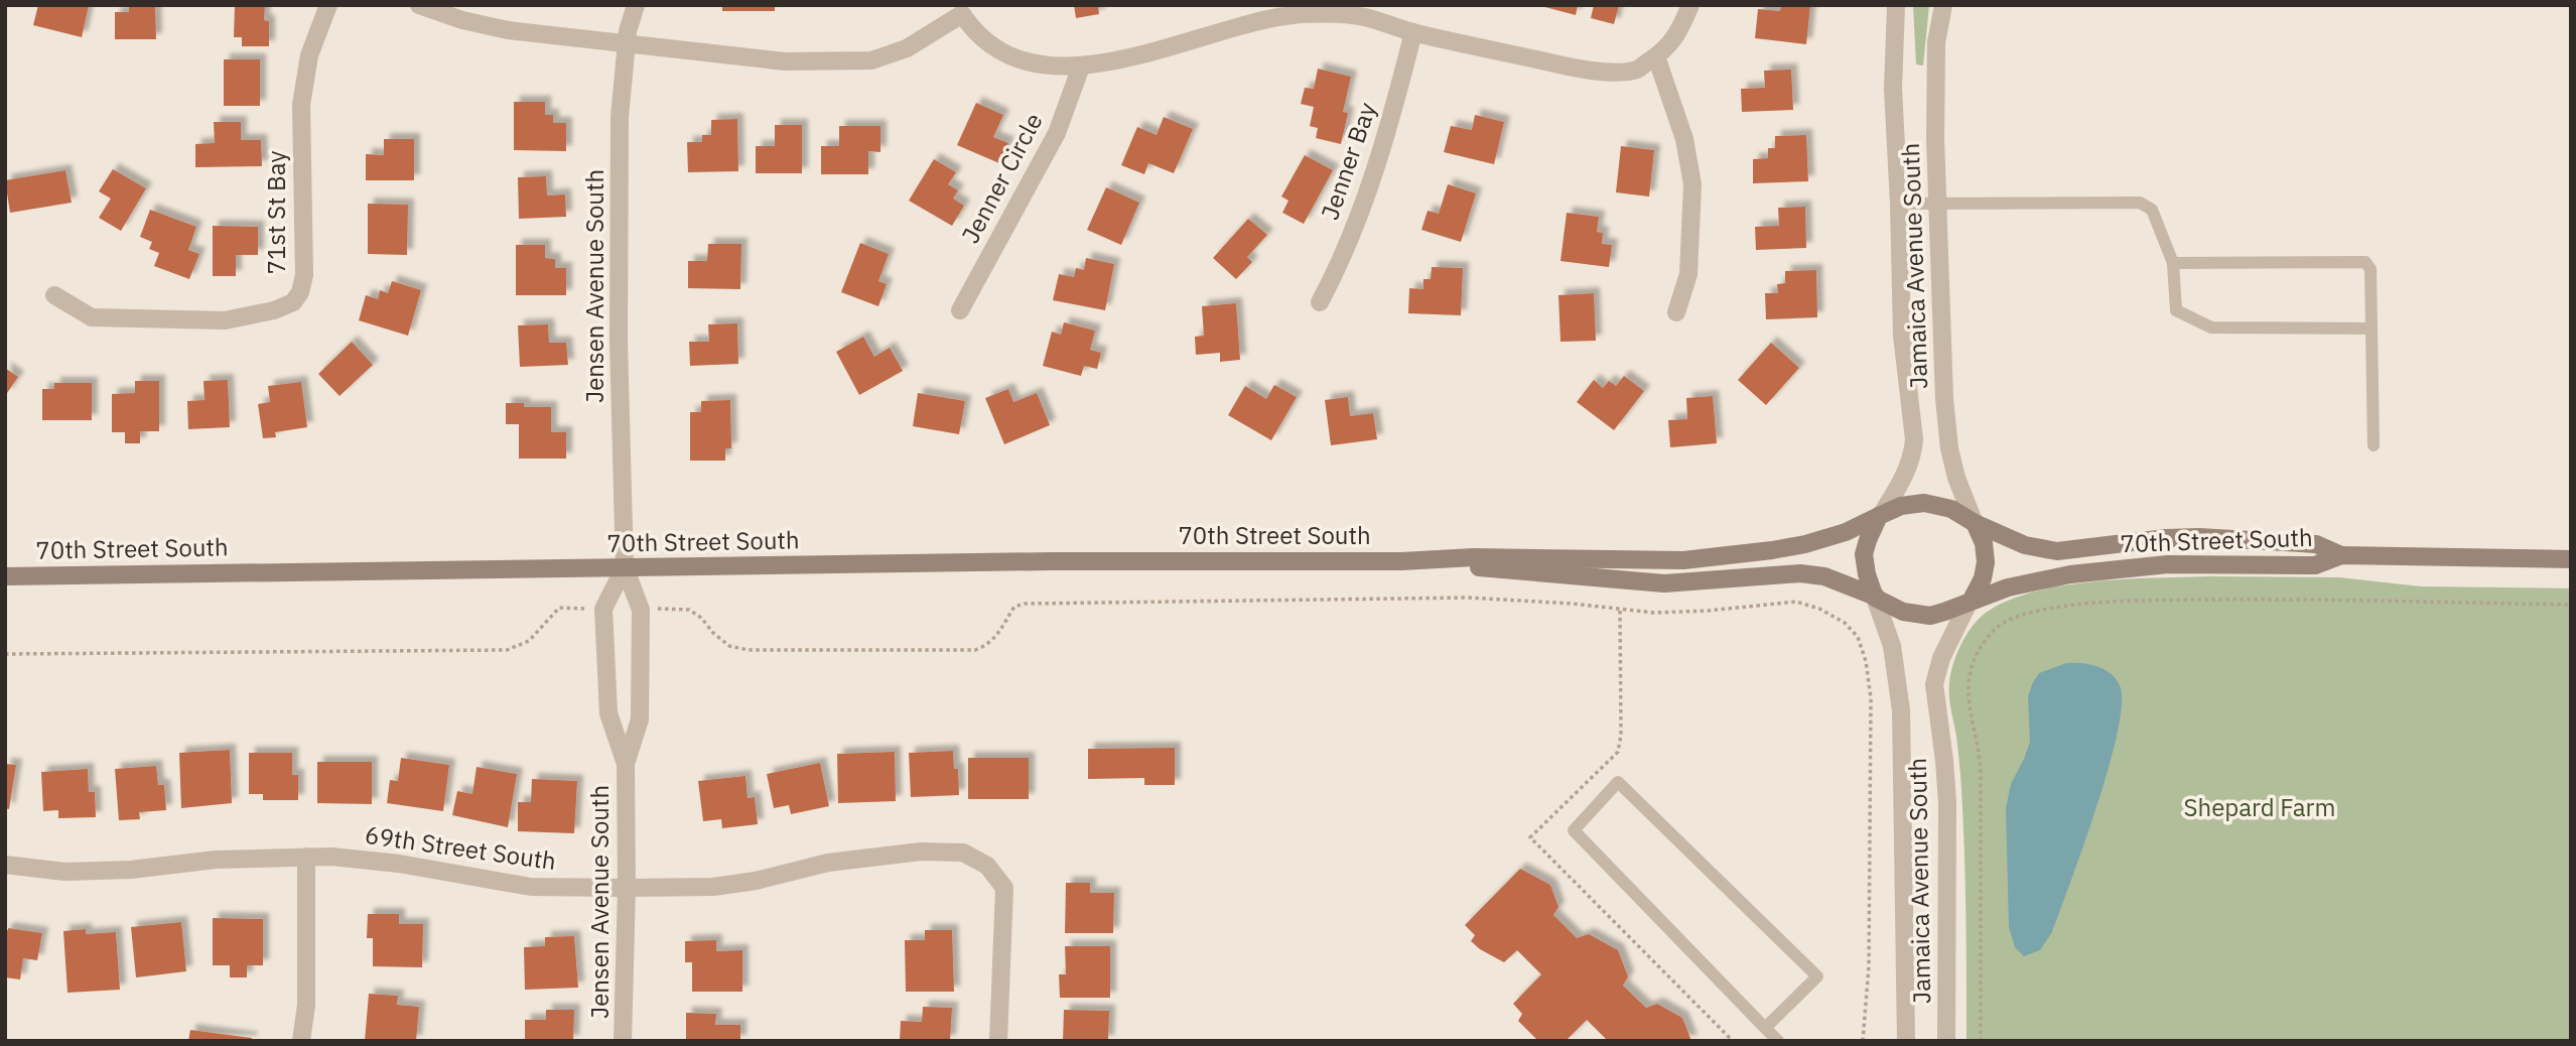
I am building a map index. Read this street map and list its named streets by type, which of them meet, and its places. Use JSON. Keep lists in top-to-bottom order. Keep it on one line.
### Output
{"streets":{"main road":["70th Street South"],"street":["Jenner Bay","Jenner Circle","71st St Bay","Jamaica Avenue South","Jensen Avenue South","69th Street South"]},"crossings":[["Jamaica Avenue South","70th Street South"],["Jensen Avenue South","70th Street South"],["Jensen Avenue South","69th Street South"]],"parks":["Shepard Farm"]}
